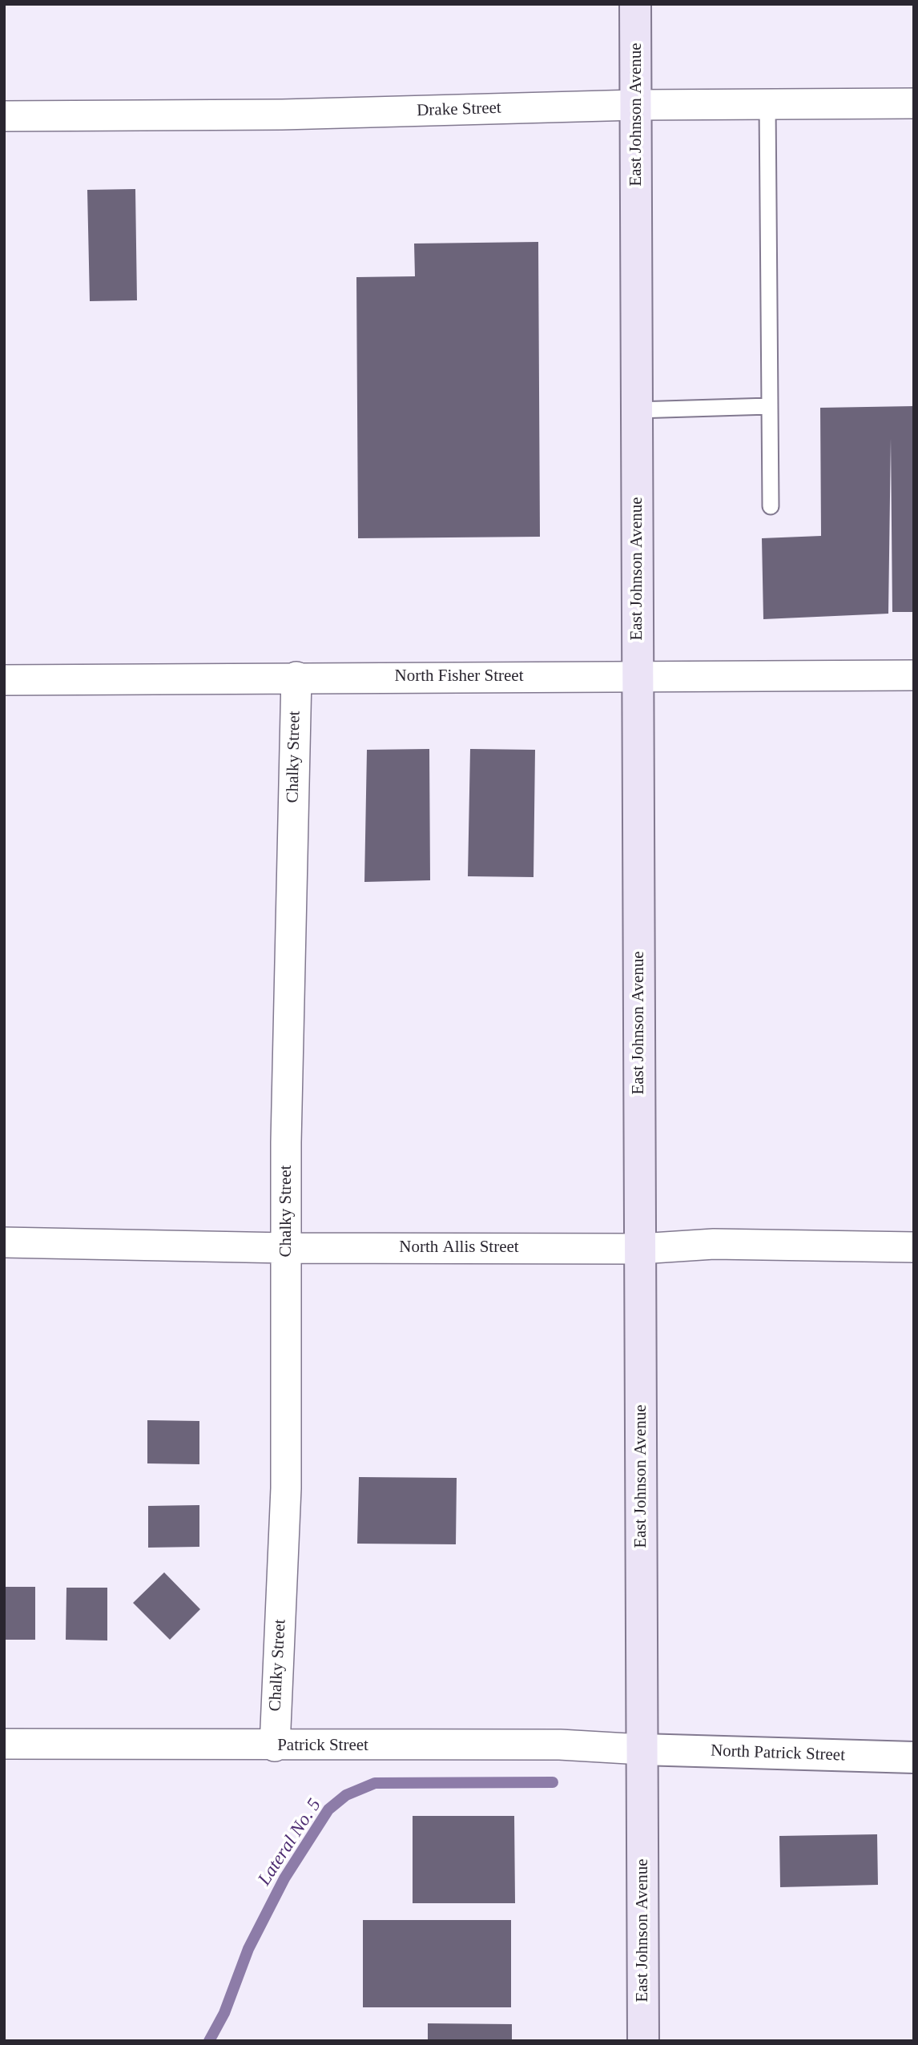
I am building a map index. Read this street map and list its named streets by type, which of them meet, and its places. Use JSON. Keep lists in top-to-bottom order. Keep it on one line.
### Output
{"streets":{"main road":["East Johnson Avenue"],"street":["Drake Street","North Fisher Street","Chalky Street","North Allis Street","Patrick Street","North Patrick Street"]},"crossings":[["Drake Street","East Johnson Avenue"],["East Johnson Avenue","North Fisher Street"],["East Johnson Avenue","North Allis Street"],["East Johnson Avenue","Patrick Street"],["East Johnson Avenue","North Patrick Street"],["North Fisher Street","Chalky Street"],["Chalky Street","North Allis Street"],["Chalky Street","Patrick Street"],["Patrick Street","North Patrick Street"]],"water":["Lateral No. 5"]}
